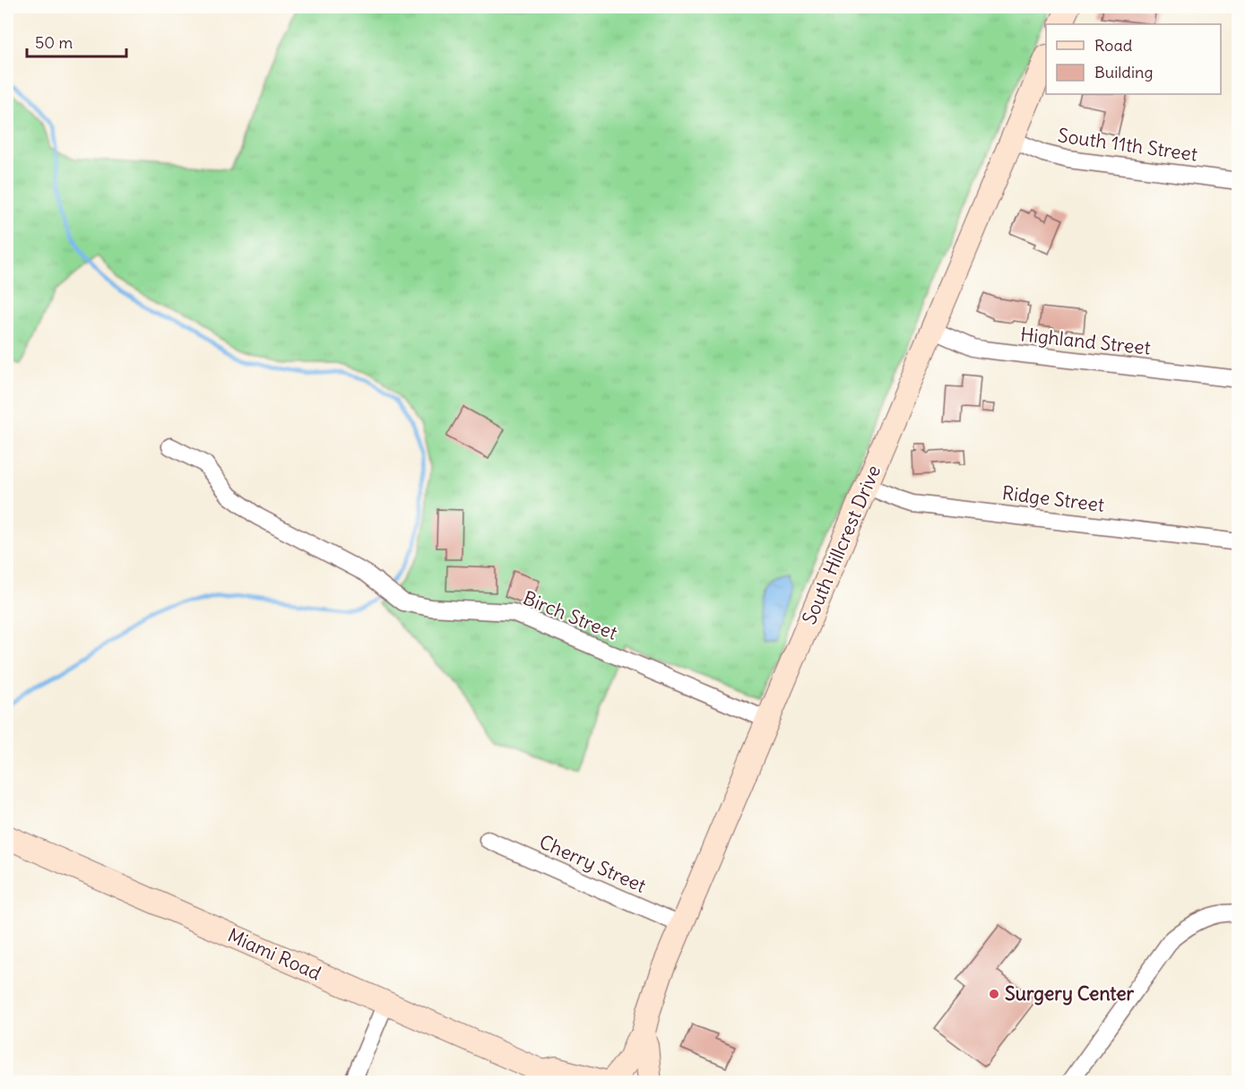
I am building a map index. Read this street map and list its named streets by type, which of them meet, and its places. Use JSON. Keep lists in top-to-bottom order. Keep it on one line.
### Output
{"streets":{"street":["South 11th Street","Highland Street","Ridge Street","South Hillcrest Drive","Birch Street","Cherry Street","Miami Road"]},"crossings":[["South 11th Street","South Hillcrest Drive"],["Highland Street","South Hillcrest Drive"],["Ridge Street","South Hillcrest Drive"],["South Hillcrest Drive","Birch Street"],["South Hillcrest Drive","Cherry Street"],["South Hillcrest Drive","Miami Road"]],"places":["Surgery Center"],"legend":["Road","Building"],"scale_bar":"50 m"}
